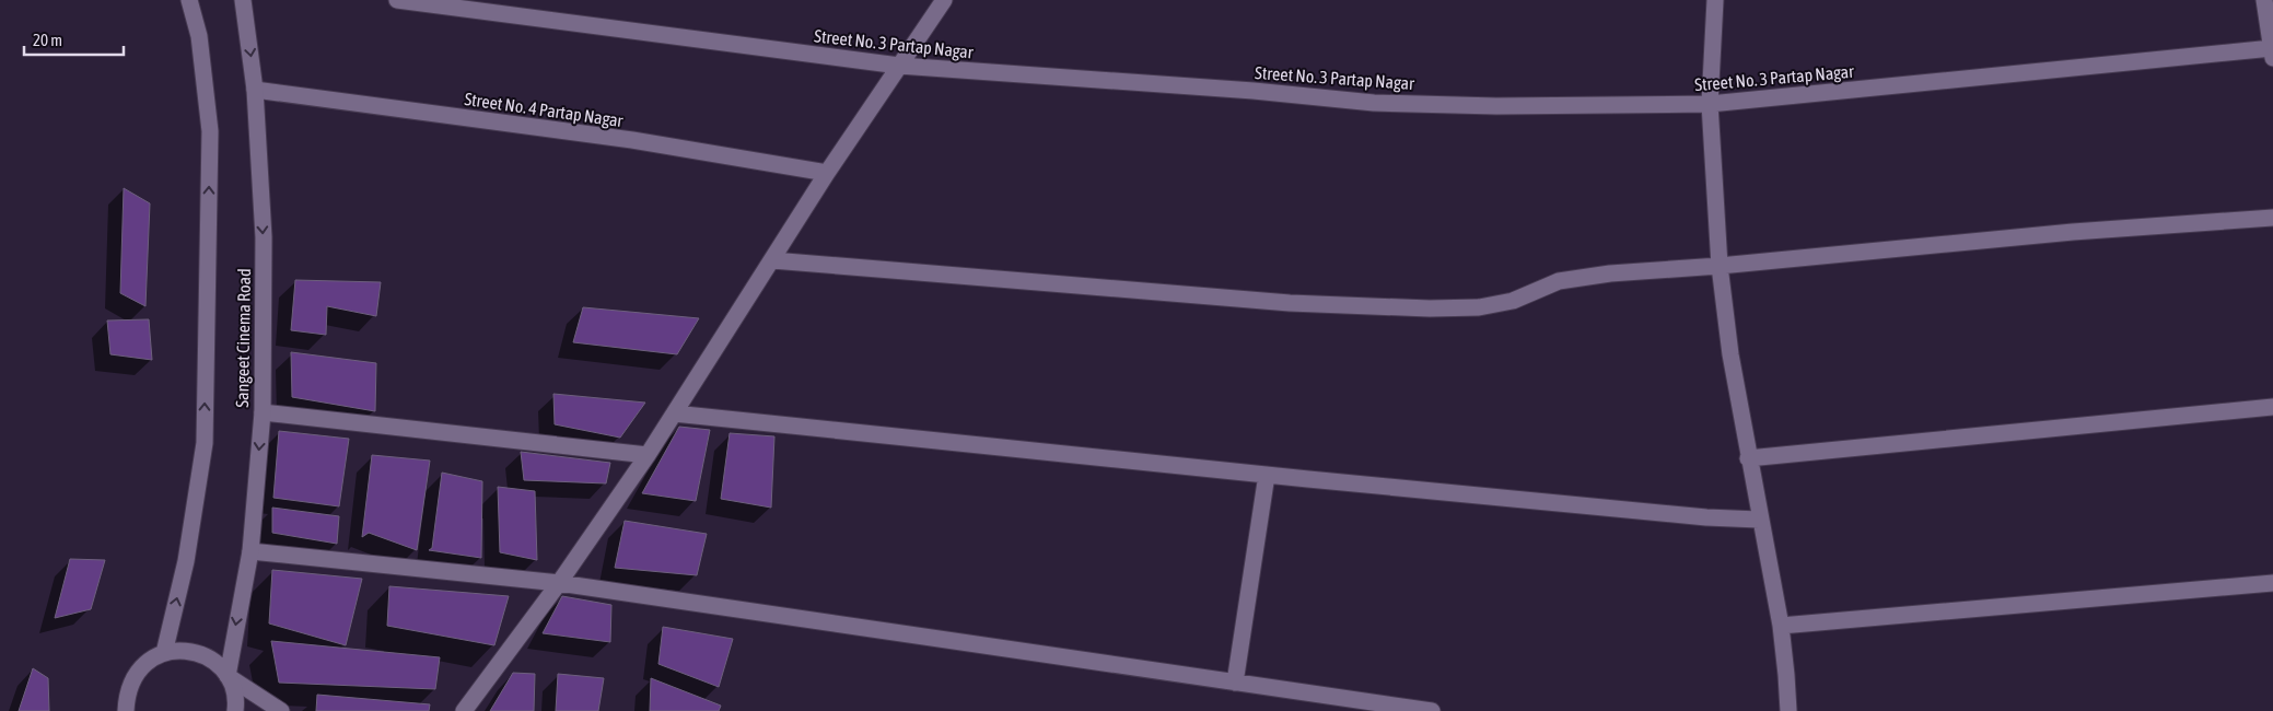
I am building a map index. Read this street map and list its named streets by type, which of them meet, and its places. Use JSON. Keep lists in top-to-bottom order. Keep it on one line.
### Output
{"streets":{"street":["Street No. 3 Partap Nagar","Street No. 4 Partap Nagar","Sangeet Cinema Road"]},"crossings":[["Street No. 4 Partap Nagar","Sangeet Cinema Road"]],"scale_bar":"20 m"}
